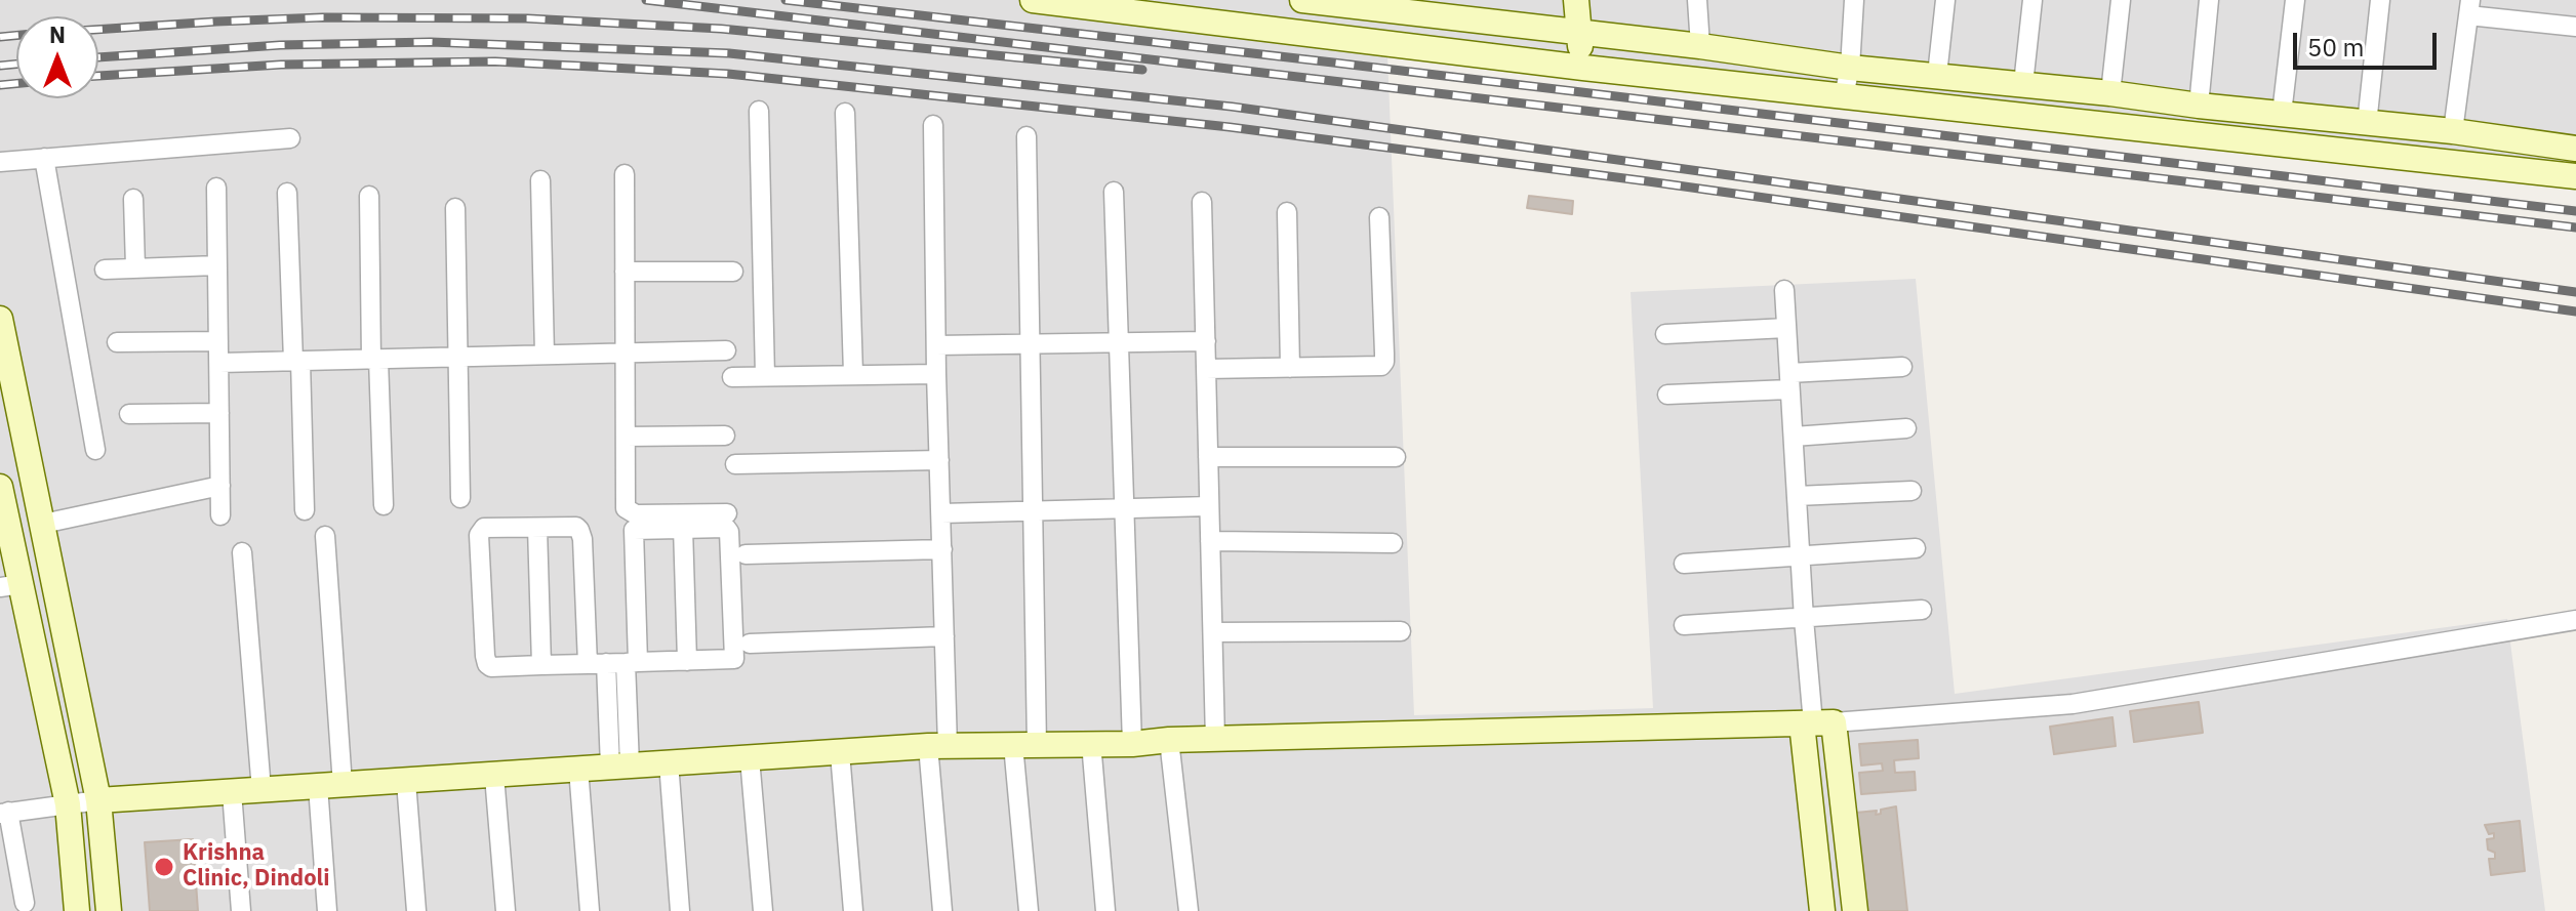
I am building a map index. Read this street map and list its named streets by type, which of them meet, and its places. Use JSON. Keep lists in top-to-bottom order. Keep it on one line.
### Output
{"places":["Krishna Clinic, Dindoli"],"scale_bar":"50 m","north":"top"}
